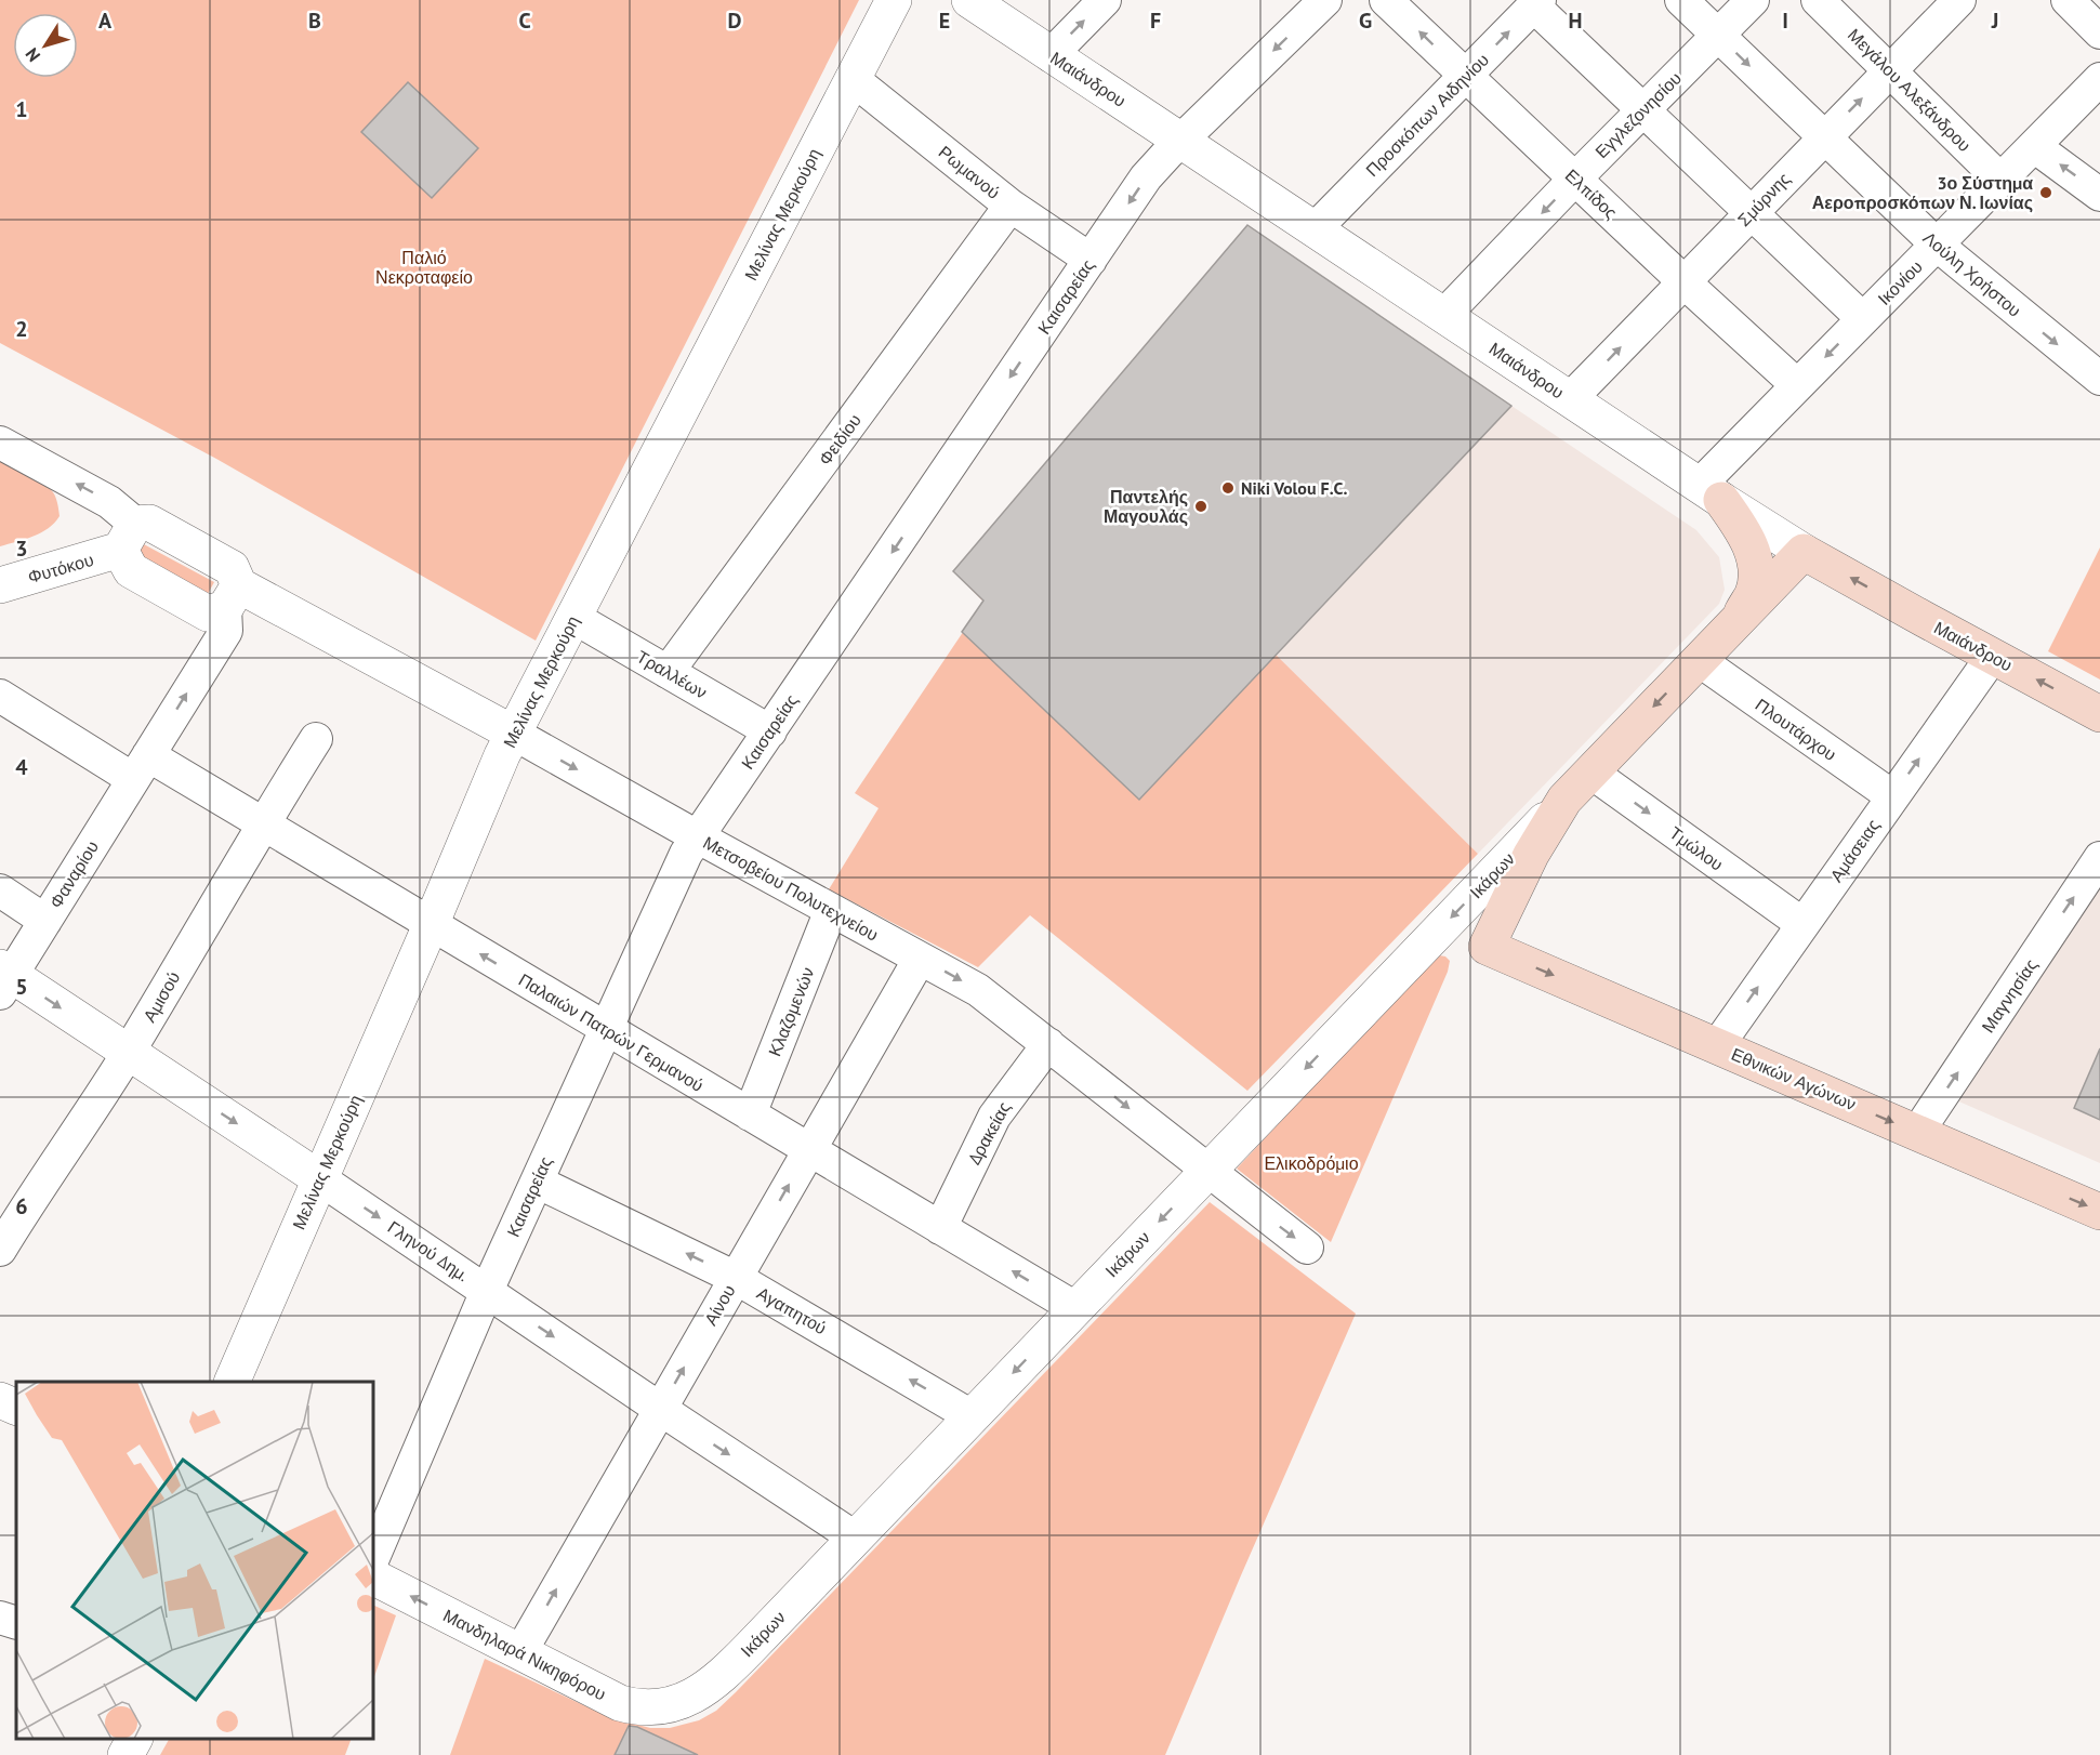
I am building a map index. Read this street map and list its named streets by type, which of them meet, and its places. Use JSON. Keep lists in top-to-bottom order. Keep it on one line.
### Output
{"streets":{"main road":["Μαιάνδρου","Ικάρων","Εθνικών Αγώνων"],"street":["Μεγάλου Αλεξάνδρου","Προσκόπων Αιδηνίου","Εγγλεζονησίου","Ρωμανού","Ελπίδος","Σμύρνης","Μελίνας Μερκούρη","Λούλη Χρήστου","Ικονίου","Καισαρείας","Φειδίου","Φυτόκου","Τραλλέων","Πλουτάρχου","Τμώλου","Αμάσειας","Φαναρίου","Μετσοβείου Πολυτεχνείου","Μαγνησίας","Αμισού","Κλαζομενών","Παλαιών Πατρών Γερμανού","Δρακείας","Γληνού Δημ.","Αίνου","Αγαπητού","Μανδηλαρά Νικηφόρου"]},"crossings":[["Μαιάνδρου","Προσκόπων Αιδηνίου"],["Μαιάνδρου","Εγγλεζονησίου"],["Μαιάνδρου","Σμύρνης"],["Μαιάνδρου","Ικονίου"],["Μαιάνδρου","Καισαρείας"],["Μαιάνδρου","Αμάσειας"],["Μαιάνδρου","Ικάρων"],["Μεγάλου Αλεξάνδρου","Σμύρνης"],["Μεγάλου Αλεξάνδρου","Ικονίου"],["Προσκόπων Αιδηνίου","Ελπίδος"],["Εγγλεζονησίου","Ελπίδος"],["Εγγλεζονησίου","Λούλη Χρήστου"],["Ρωμανού","Μελίνας Μερκούρη"],["Ρωμανού","Καισαρείας"],["Ρωμανού","Φειδίου"],["Ελπίδος","Σμύρνης"],["Ελπίδος","Ικονίου"],["Σμύρνης","Λούλη Χρήστου"],["Μελίνας Μερκούρη","Τραλλέων"],["Μελίνας Μερκούρη","Μετσοβείου Πολυτεχνείου"],["Μελίνας Μερκούρη","Παλαιών Πατρών Γερμανού"],["Μελίνας Μερκούρη","Γληνού Δημ."],["Λούλη Χρήστου","Ικονίου"],["Καισαρείας","Τραλλέων"],["Καισαρείας","Μετσοβείου Πολυτεχνείου"],["Καισαρείας","Παλαιών Πατρών Γερμανού"],["Καισαρείας","Γληνού Δημ."],["Καισαρείας","Αγαπητού"],["Φειδίου","Τραλλέων"],["Πλουτάρχου","Αμάσειας"],["Πλουτάρχου","Ικάρων"],["Τμώλου","Αμάσειας"],["Τμώλου","Ικάρων"],["Αμάσειας","Εθνικών Αγώνων"],["Φαναρίου","Μετσοβείου Πολυτεχνείου"],["Φαναρίου","Παλαιών Πατρών Γερμανού"],["Φαναρίου","Γληνού Δημ."],["Ικάρων","Μετσοβείου Πολυτεχνείου"],["Ικάρων","Παλαιών Πατρών Γερμανού"],["Ικάρων","Εθνικών Αγώνων"],["Ικάρων","Γληνού Δημ."],["Ικάρων","Αγαπητού"],["Ικάρων","Μανδηλαρά Νικηφόρου"],["Μετσοβείου Πολυτεχνείου","Κλαζομενών"],["Μετσοβείου Πολυτεχνείου","Δρακείας"],["Μετσοβείου Πολυτεχνείου","Αίνου"],["Μαγνησίας","Εθνικών Αγώνων"],["Αμισού","Παλαιών Πατρών Γερμανού"],["Αμισού","Γληνού Δημ."],["Κλαζομενών","Παλαιών Πατρών Γερμανού"],["Παλαιών Πατρών Γερμανού","Δρακείας"],["Παλαιών Πατρών Γερμανού","Αίνου"],["Γληνού Δημ.","Αίνου"],["Αίνου","Αγαπητού"],["Αίνου","Μανδηλαρά Νικηφόρου"]],"one_way":["Εγγλεζονησίου","Σμύρνης","Καισαρείας","Τμώλου","Αμάσειας","Φαναρίου","Ικάρων","Μετσοβείου Πολυτεχνείου","Μαγνησίας","Εθνικών Αγώνων","Γληνού Δημ.","Αίνου","Αγαπητού","Μανδηλαρά Νικηφόρου"],"parks":["Παλιό Νεκροταφείο","Ελικοδρόμιο"],"places":["3ο Σύστημα Αεροπροσκόπων Ν. Ιωνίας","Niki Volou F.C.","Παντελής Μαγουλάς"],"north":"bottom left","grid":{"columns":["A","B","C","D","E","F","G","H","I","J"],"rows":["1","2","3","4","5","6"]}}
